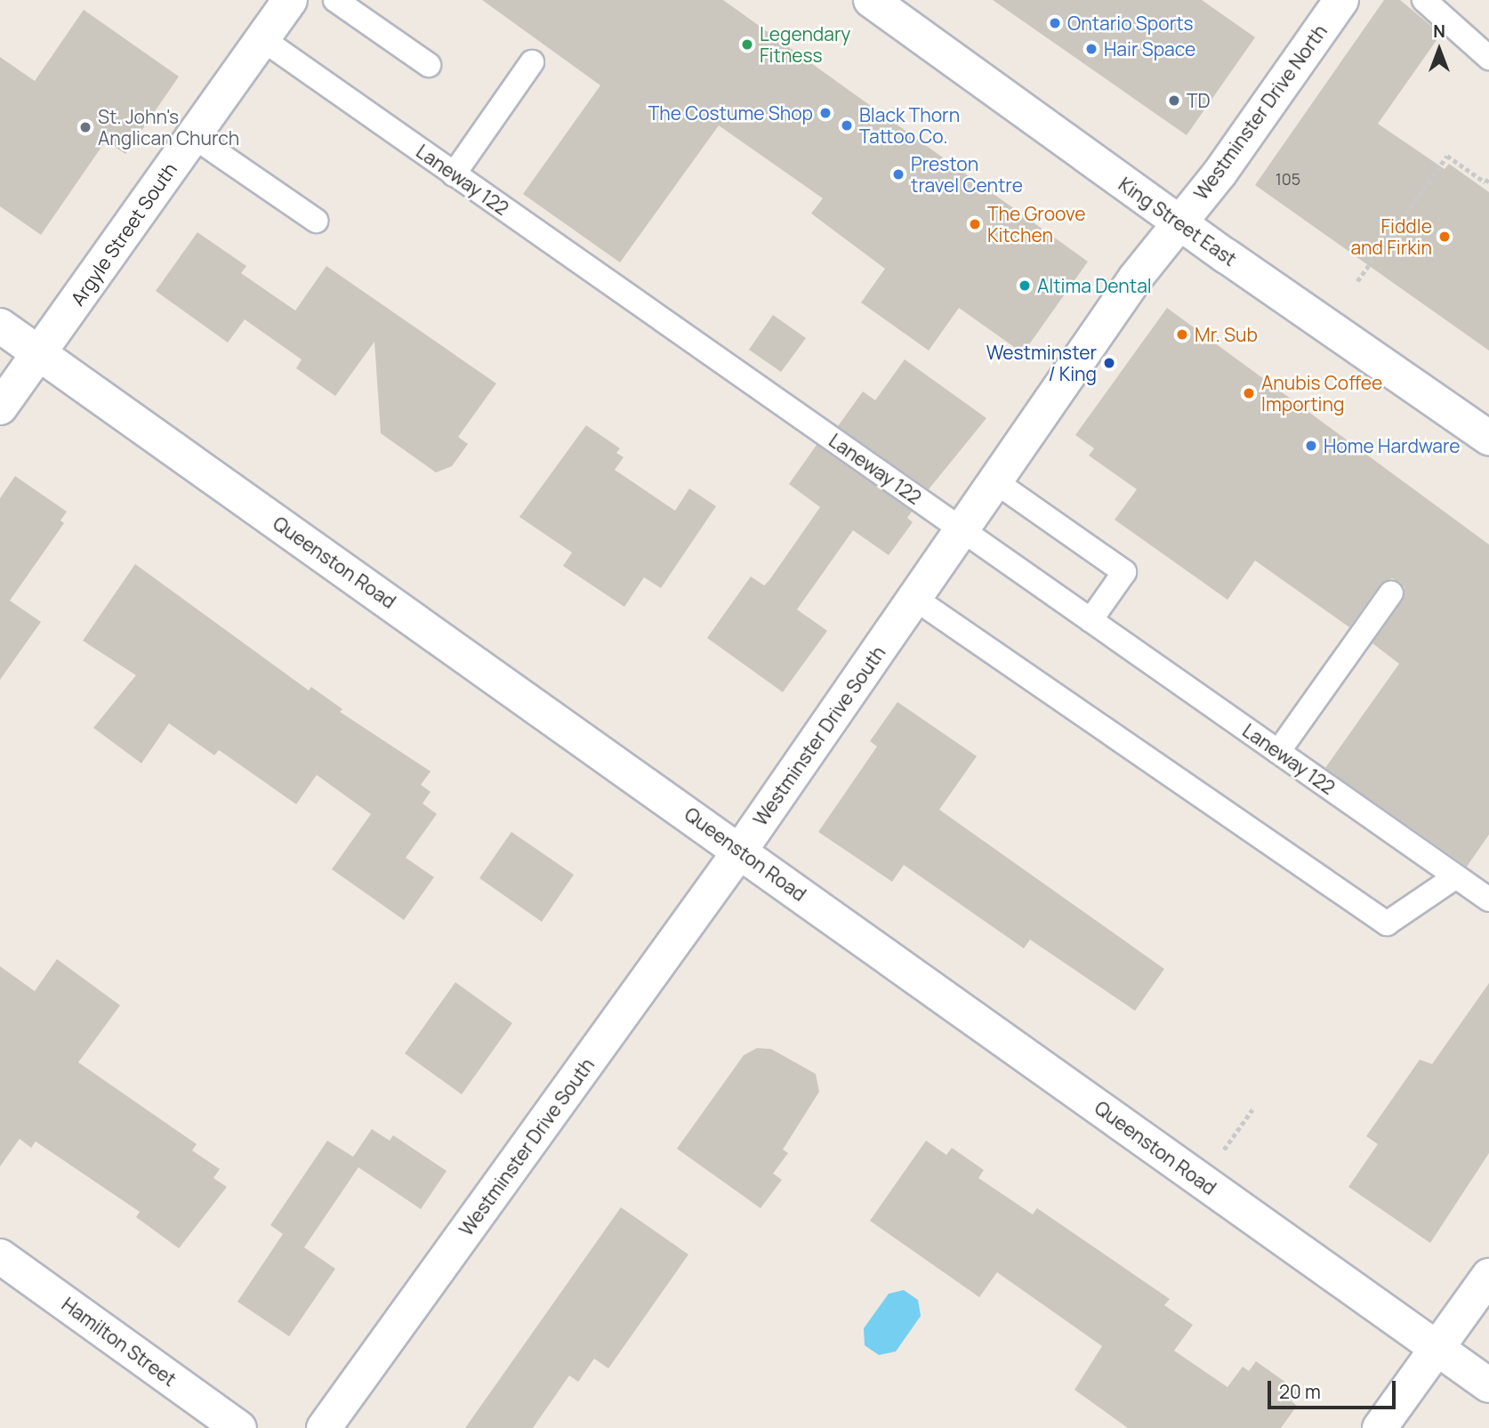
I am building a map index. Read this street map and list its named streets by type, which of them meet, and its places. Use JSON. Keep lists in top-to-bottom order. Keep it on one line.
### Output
{"streets":{"street":["Westminster Drive North","King Street East","Argyle Street South","Queenston Road","Westminster Drive South","Hamilton Street"],"lane":["Laneway 122"]},"crossings":[["Westminster Drive North","King Street East"],["Westminster Drive North","Westminster Drive South"],["Laneway 122","Argyle Street South"],["Laneway 122","Westminster Drive South"],["King Street East","Westminster Drive South"],["Argyle Street South","Queenston Road"],["Queenston Road","Westminster Drive South"]],"places":["Ontario Sports","Legendary Fitness","Hair Space","TD","The Costume Shop","Black Thorn Tattoo Co.","St. John's Anglican Church","Preston travel Centre","The Groove Kitchen","Fiddle and Firkin","Altima Dental","Mr. Sub","Westminster / King","Anubis Coffee Importing","Home Hardware"],"house_numbers":["105"],"scale_bar":"20 m","north":"top"}
